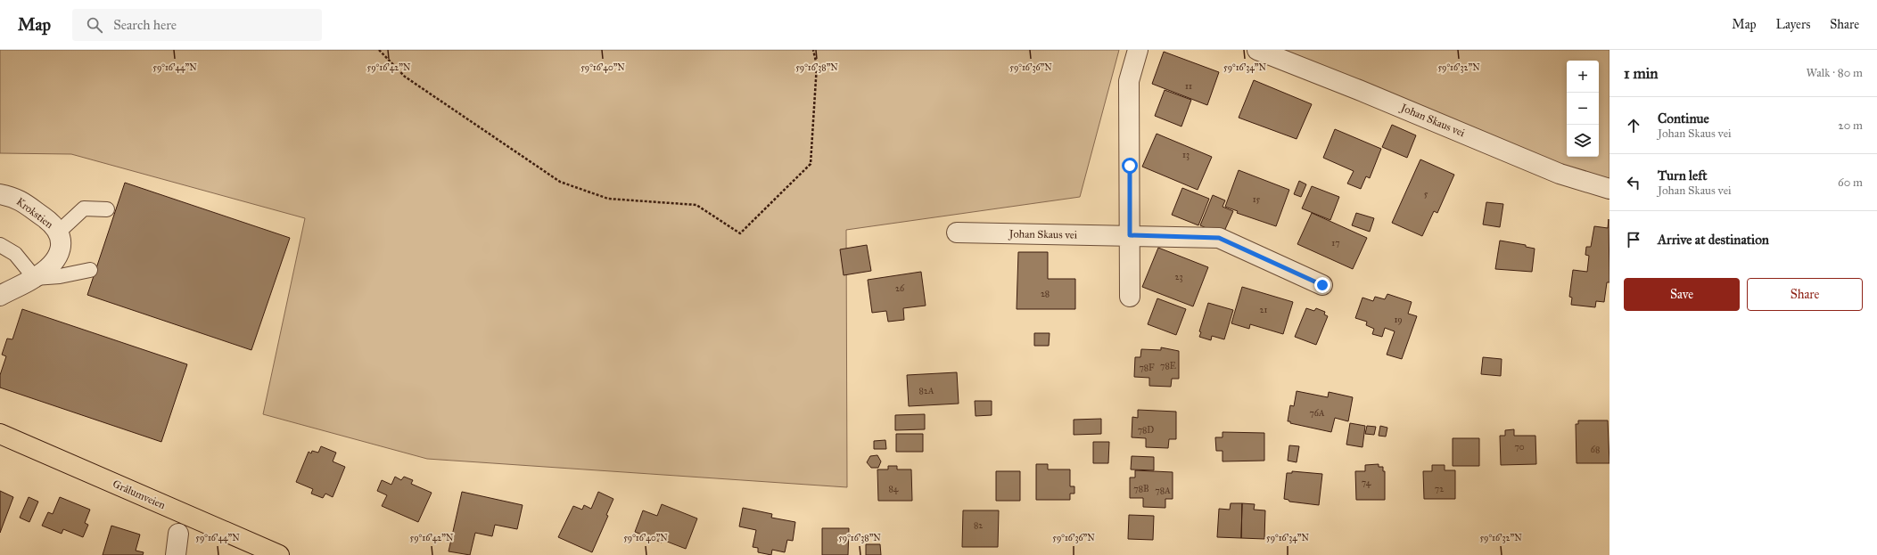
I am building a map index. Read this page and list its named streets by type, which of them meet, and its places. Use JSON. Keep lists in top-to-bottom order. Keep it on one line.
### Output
{"streets":{"main road":["Grålumveien"],"street":["Johan Skaus vei","Krokstien"]},"house_numbers":["11","13","5","15","17","23","26","28","21","19","78E","78F","82A","76A","78D","70","68","74","84","78B","72","78A","82"],"page":{"header":"Map","search":"Search here","nav":["Map","Layers","Share"],"heading":["1 min","Walk · 80 m"],"map_buttons":["+","−"],"list":[["Continue","Johan Skaus vei","20 m"],["Turn left","Johan Skaus vei","60 m"],"Arrive at destination"],"buttons":["Save","Share"]},"coordinates":["59°16'44\"N","59°16'42\"N","59°16'40\"N","59°16'38\"N","59°16'36\"N","59°16'34\"N","59°16'32\"N"]}
